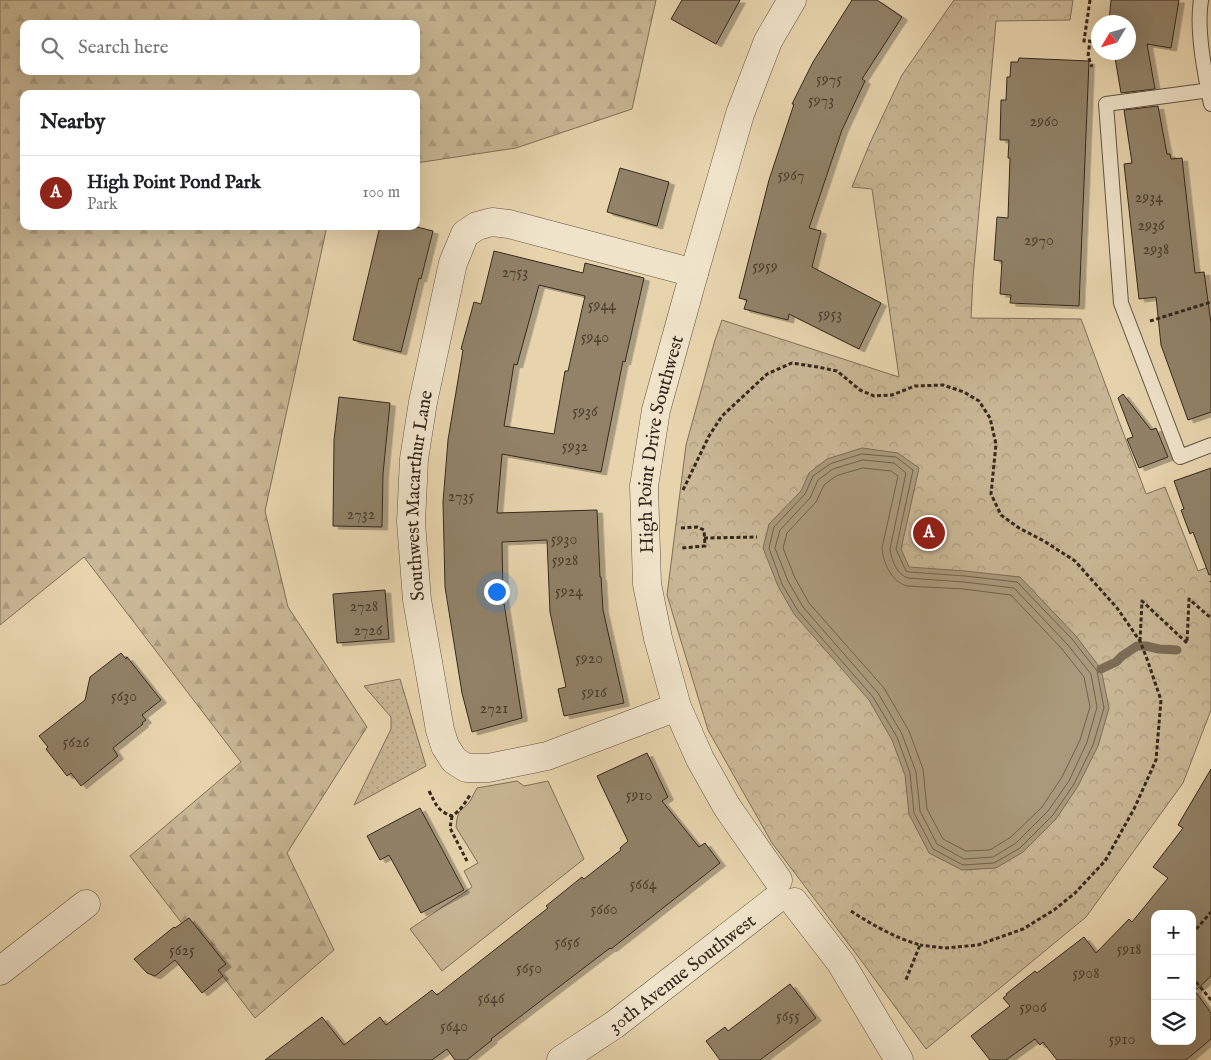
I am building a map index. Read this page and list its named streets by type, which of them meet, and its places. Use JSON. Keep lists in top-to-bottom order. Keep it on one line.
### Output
{"streets":{"street":["High Point Drive Southwest","Southwest Macarthur Lane","30th Avenue Southwest"]},"crossings":[["High Point Drive Southwest","Southwest Macarthur Lane"],["High Point Drive Southwest","30th Avenue Southwest"]],"house_numbers":["5975","5973","2960","5967","2934","2936","2970","2938","5959","2753","5944","5953","5940","5936","5932","2735","2732","5930","5928","5924","2728","2726","5920","5916","5630","2721","5626","5910","5664","5660","5656","5918","5625","5650","5908","5646","5906","5655","5640","5910"],"north":"bottom left","page":{"search":"Search here","heading":"Nearby","list":[{"mark":"A","name":"High Point Pond Park","note":"Park","value":"100 m"}],"pins":"A","map_buttons":["+","−"]}}
